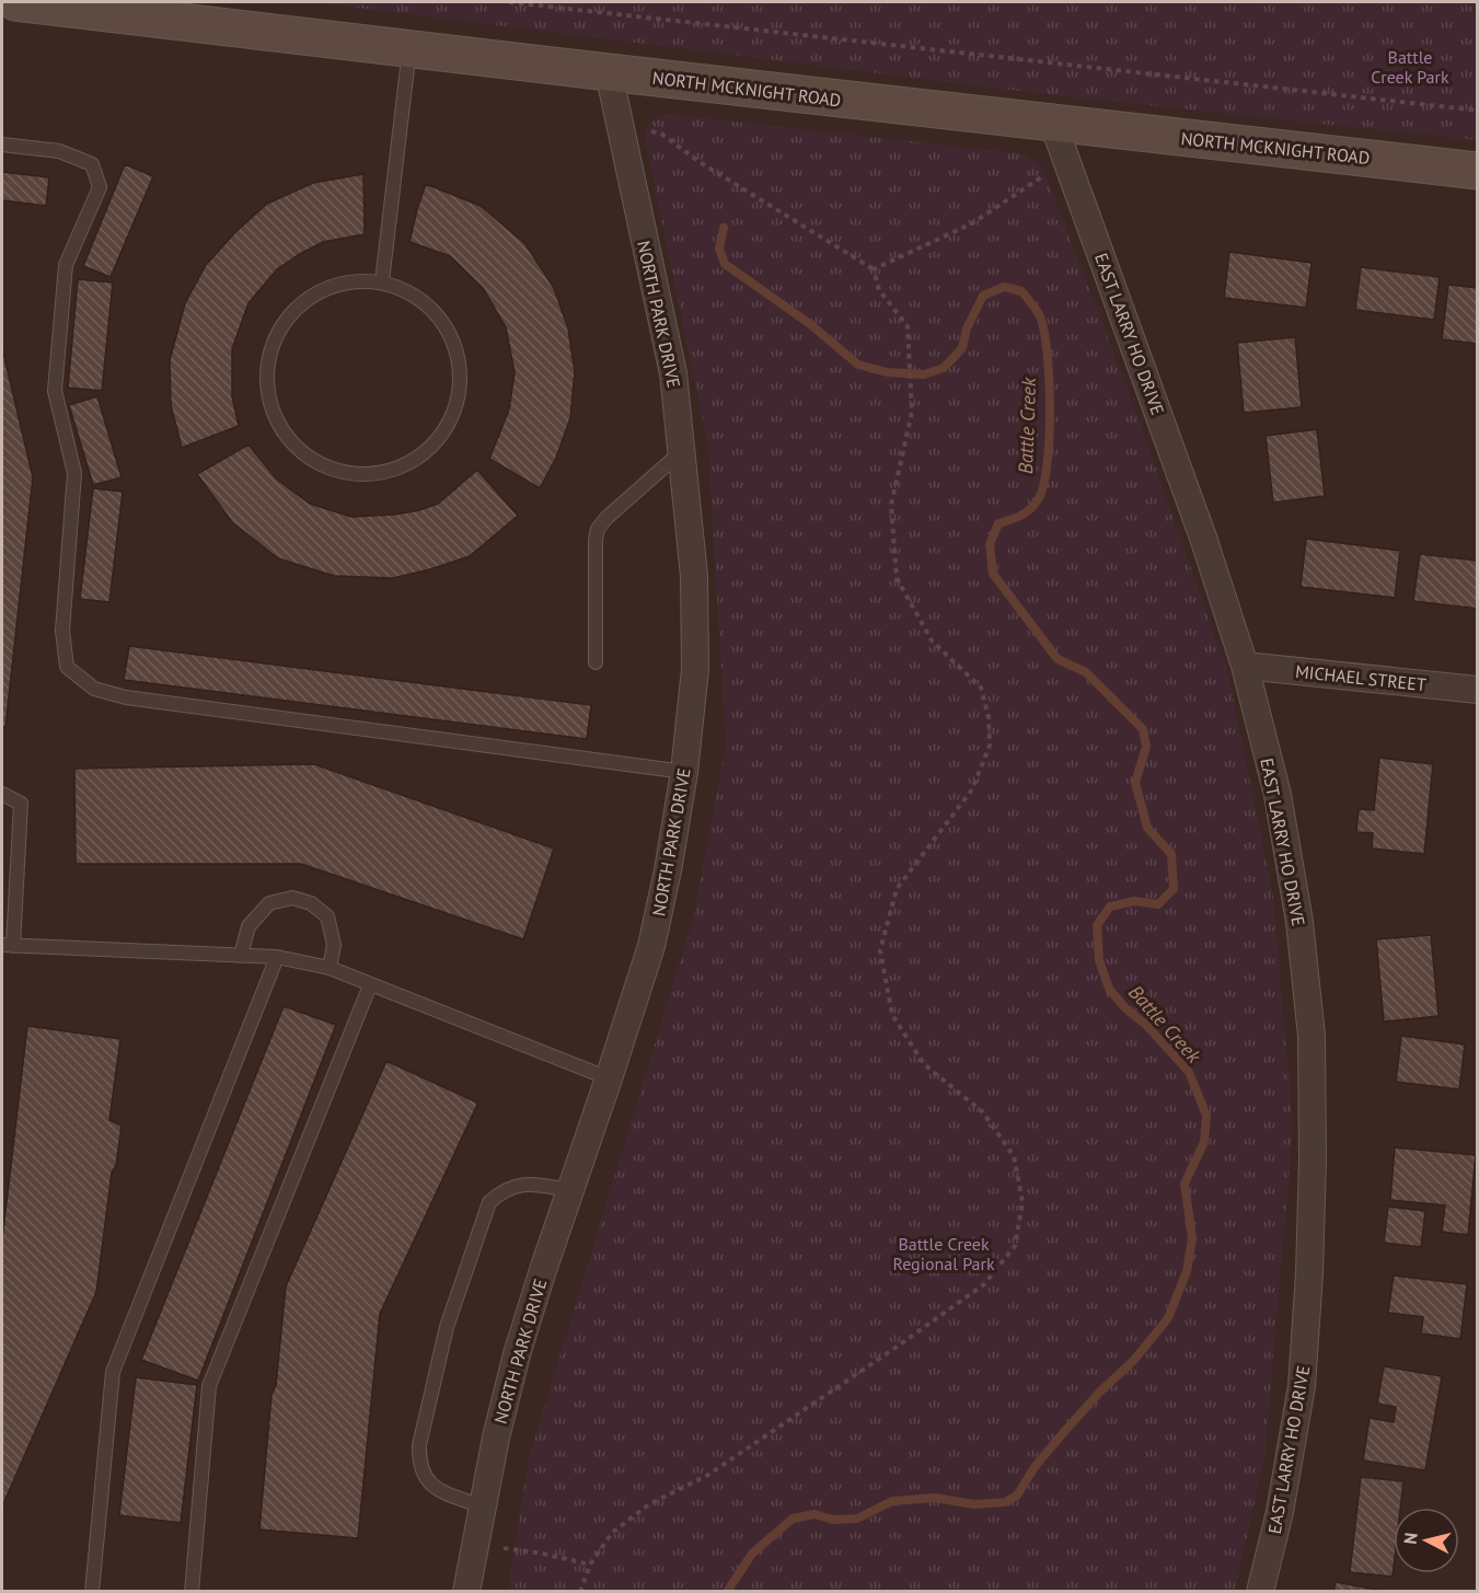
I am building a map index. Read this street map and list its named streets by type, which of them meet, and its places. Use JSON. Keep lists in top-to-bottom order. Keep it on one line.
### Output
{"streets":{"main road":["NORTH MCKNIGHT ROAD"],"street":["NORTH PARK DRIVE","EAST LARRY HO DRIVE","MICHAEL STREET"]},"crossings":[["NORTH MCKNIGHT ROAD","NORTH PARK DRIVE"],["NORTH MCKNIGHT ROAD","EAST LARRY HO DRIVE"],["EAST LARRY HO DRIVE","MICHAEL STREET"]],"water":["Battle Creek"],"parks":["Battle Creek Park","Battle Creek Regional Park"],"north":"left"}
